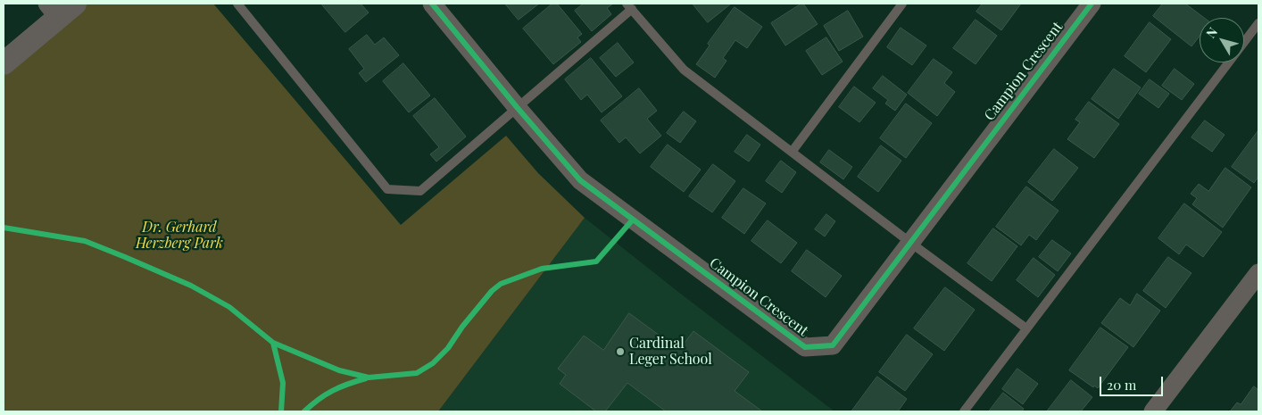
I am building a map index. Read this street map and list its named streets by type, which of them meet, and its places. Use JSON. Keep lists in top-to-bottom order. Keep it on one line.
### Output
{"streets":{"street":["Campion Crescent"]},"parks":["Dr. Gerhard Herzberg Park"],"places":["Cardinal Leger School"],"scale_bar":"20 m","north":"top left"}
